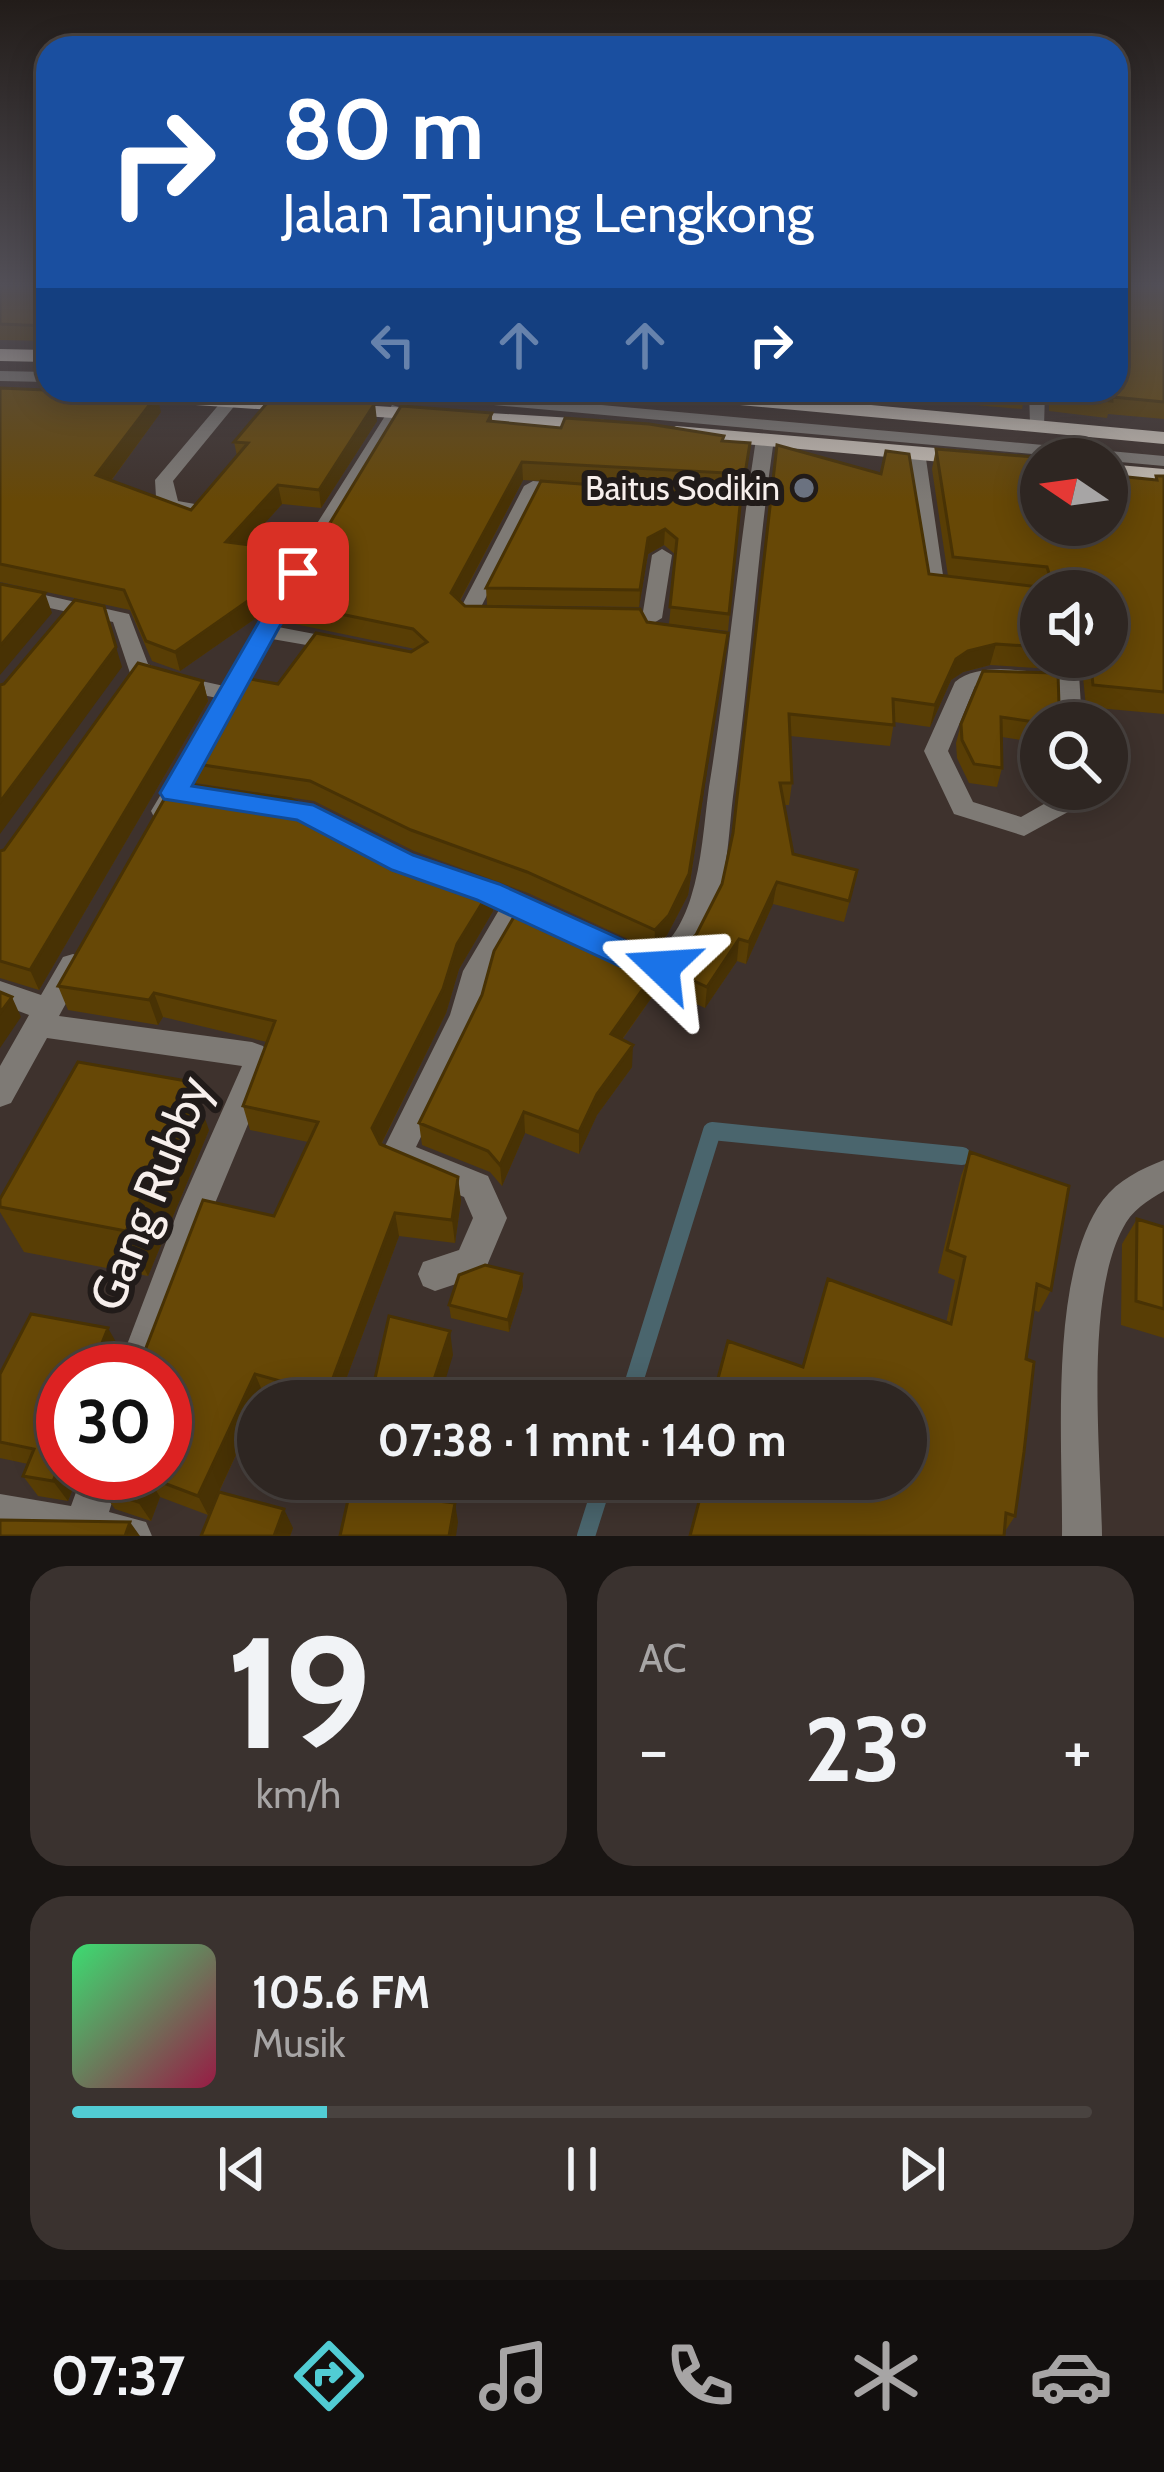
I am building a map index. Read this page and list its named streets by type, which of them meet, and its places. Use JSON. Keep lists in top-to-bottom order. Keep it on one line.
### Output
{"streets":{"street":["Gang Rubby"]},"places":["Baitus Sodikin"],"north":"left","page":{"turn":["80 m","Jalan Tanjung Lengkong"],"limit":"30","trip":"07:38 · 1 mnt · 140 m","tile":[["19","km/h"],"AC"],"heat":["−","23°","+"],"song":["105.6 FM","Musik"],"tabs":"07:37"}}
